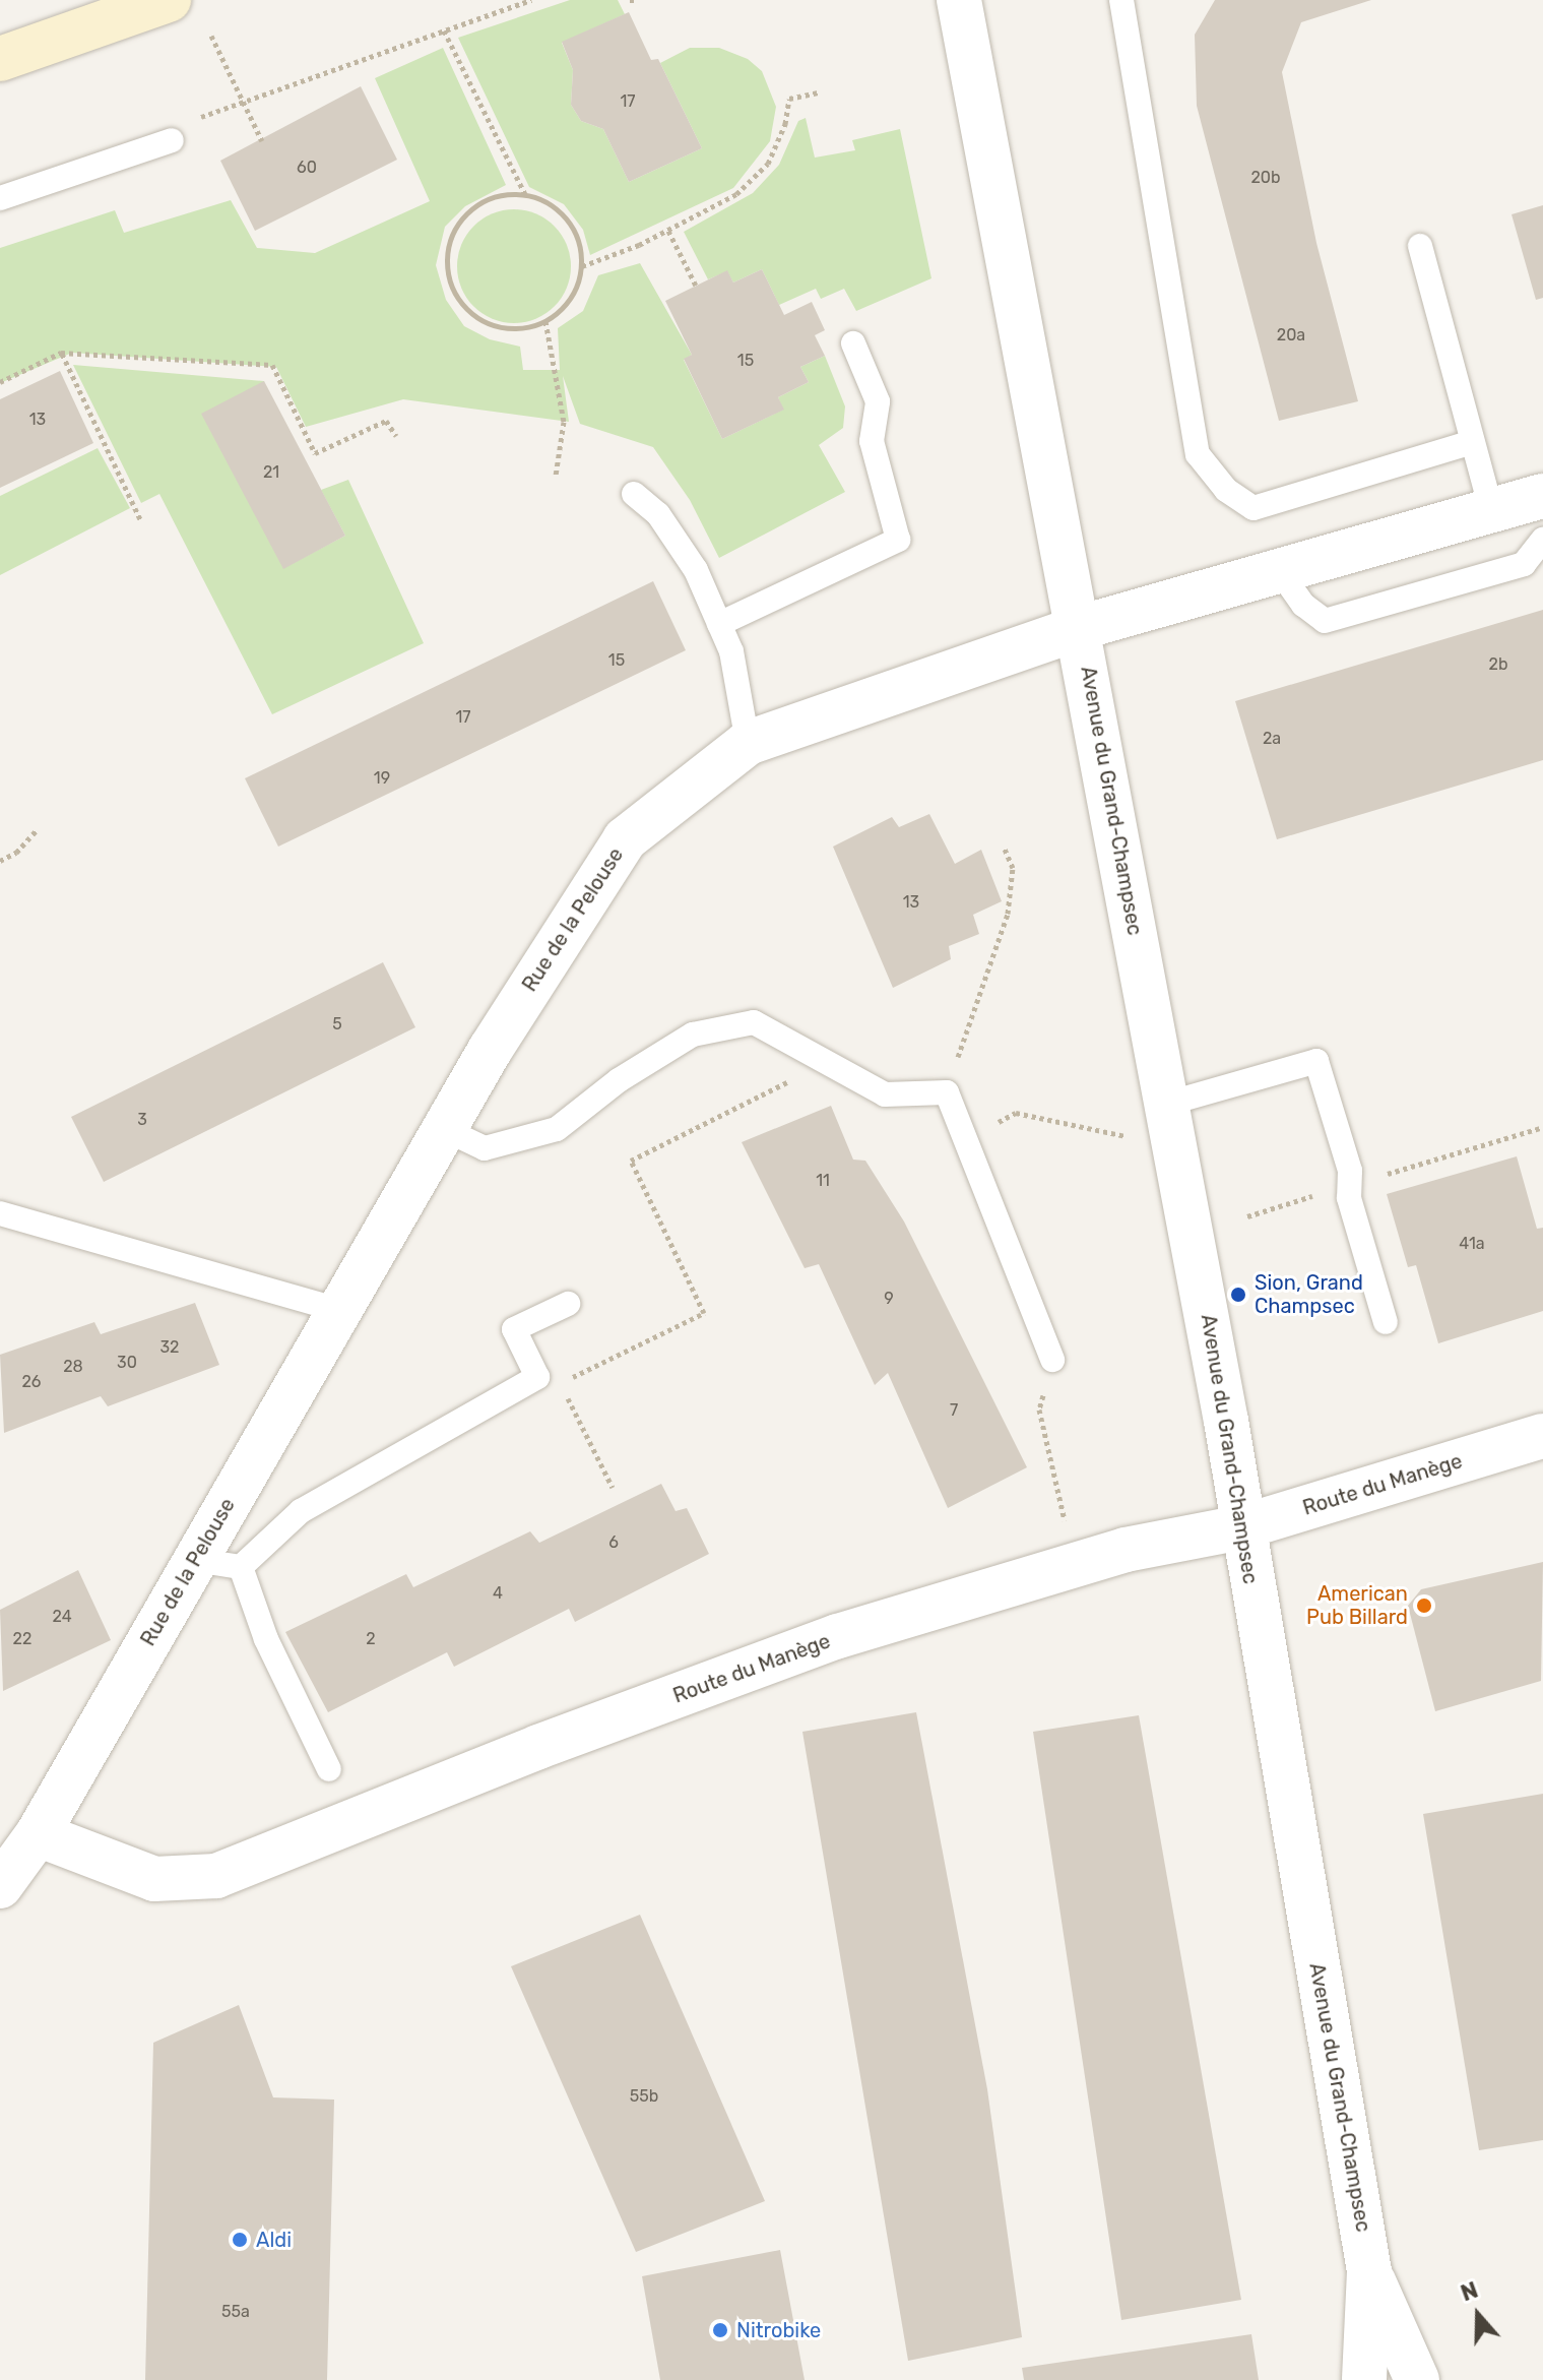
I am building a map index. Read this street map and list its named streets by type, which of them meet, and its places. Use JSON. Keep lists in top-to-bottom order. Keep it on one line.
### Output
{"streets":{"street":["Avenue du Grand-Champsec","Rue de la Pelouse","Route du Manège"]},"crossings":[["Avenue du Grand-Champsec","Rue de la Pelouse"],["Avenue du Grand-Champsec","Route du Manège"],["Rue de la Pelouse","Route du Manège"]],"places":["Sion, Grand Champsec","American Pub Billard","Aldi","Nitrobike"],"house_numbers":["17","60","20b","20a","15","13","21","15","2b","17","2a","19","13","5","3","11","41a","9","32","30","28","26","7","6","4","24","22","2","55b","55a"],"north":"top"}
